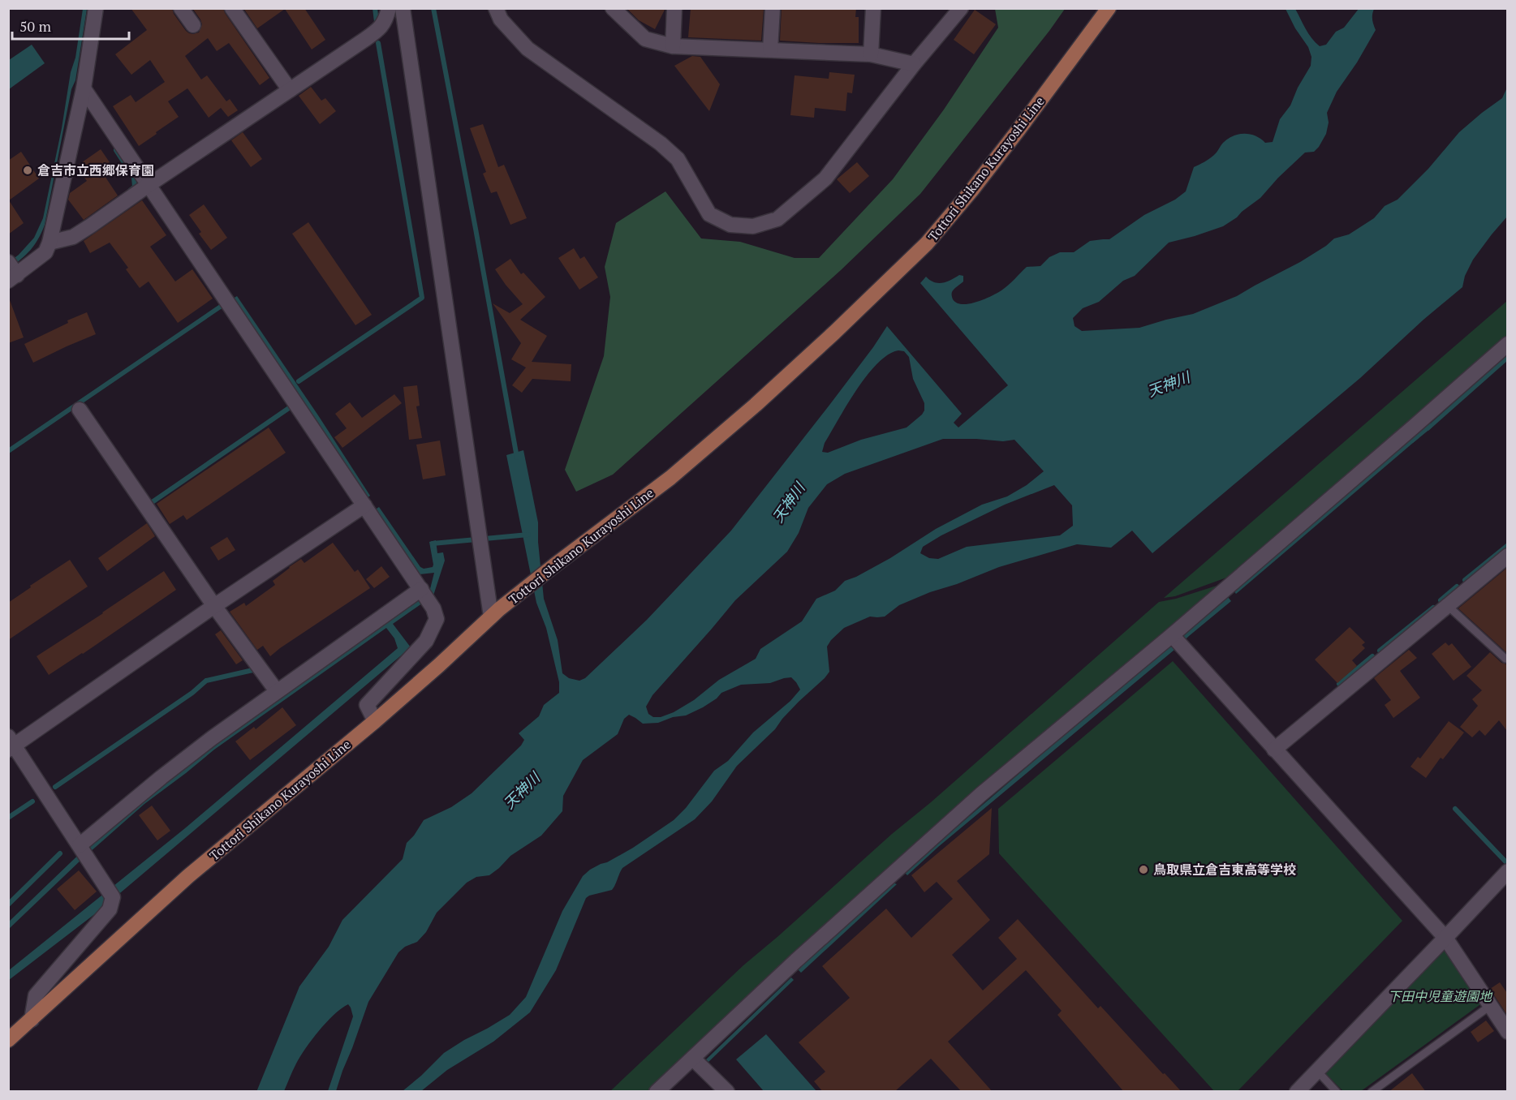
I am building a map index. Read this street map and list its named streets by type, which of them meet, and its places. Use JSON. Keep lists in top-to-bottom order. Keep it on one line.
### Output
{"streets":{"main road":["Tottori Shikano Kurayoshi Line"]},"water":["天神川"],"parks":["下田中児童遊園地"],"places":["倉吉市立西郷保育園","鳥取県立倉吉東高等学校"],"scale_bar":"50 m"}
